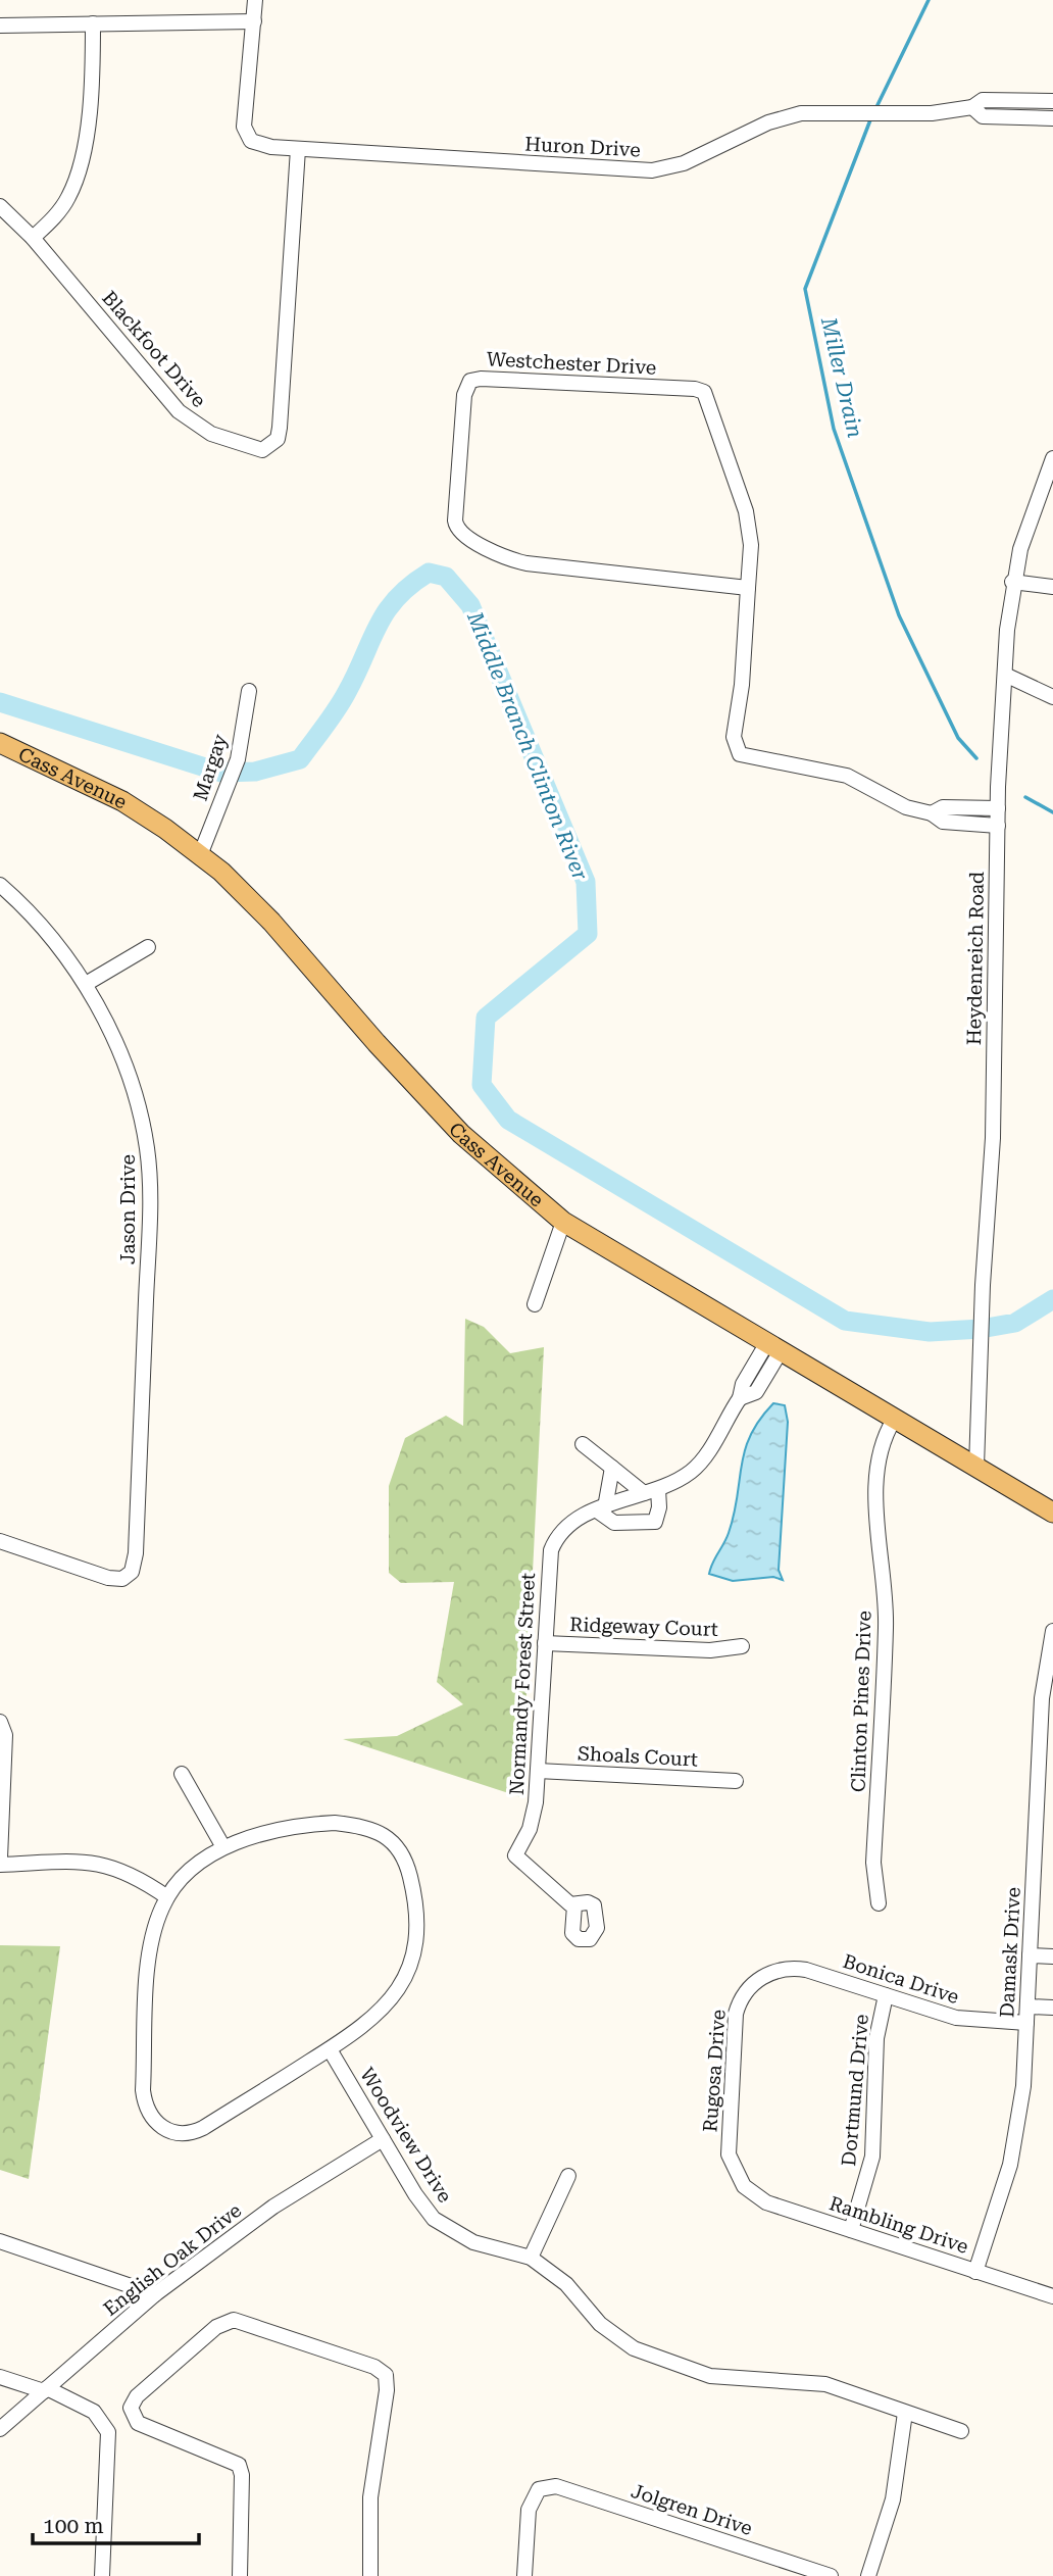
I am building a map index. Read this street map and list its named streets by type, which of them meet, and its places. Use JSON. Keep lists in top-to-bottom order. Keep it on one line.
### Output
{"streets":{"main road":["Cass Avenue"],"street":["Huron Drive","Blackfoot Drive","Westchester Drive","Margay","Heydenreich Road","Jason Drive","Ridgeway Court","Normandy Forest Street","Clinton Pines Drive","Shoals Court","Damask Drive","Bonica Drive","Rugosa Drive","Dortmund Drive","Woodview Drive","Rambling Drive","English Oak Drive","Jolgren Drive"]},"crossings":[["Huron Drive","Blackfoot Drive"],["Westchester Drive","Heydenreich Road"],["Margay","Cass Avenue"],["Cass Avenue","Heydenreich Road"],["Cass Avenue","Normandy Forest Street"],["Cass Avenue","Clinton Pines Drive"],["Ridgeway Court","Normandy Forest Street"],["Normandy Forest Street","Shoals Court"],["Damask Drive","Bonica Drive"],["Damask Drive","Rambling Drive"],["Bonica Drive","Rugosa Drive"],["Bonica Drive","Dortmund Drive"],["Rugosa Drive","Rambling Drive"],["Dortmund Drive","Rambling Drive"],["Woodview Drive","English Oak Drive"]],"water":["Miller Drain","Middle Branch Clinton River"],"scale_bar":"100 m"}
